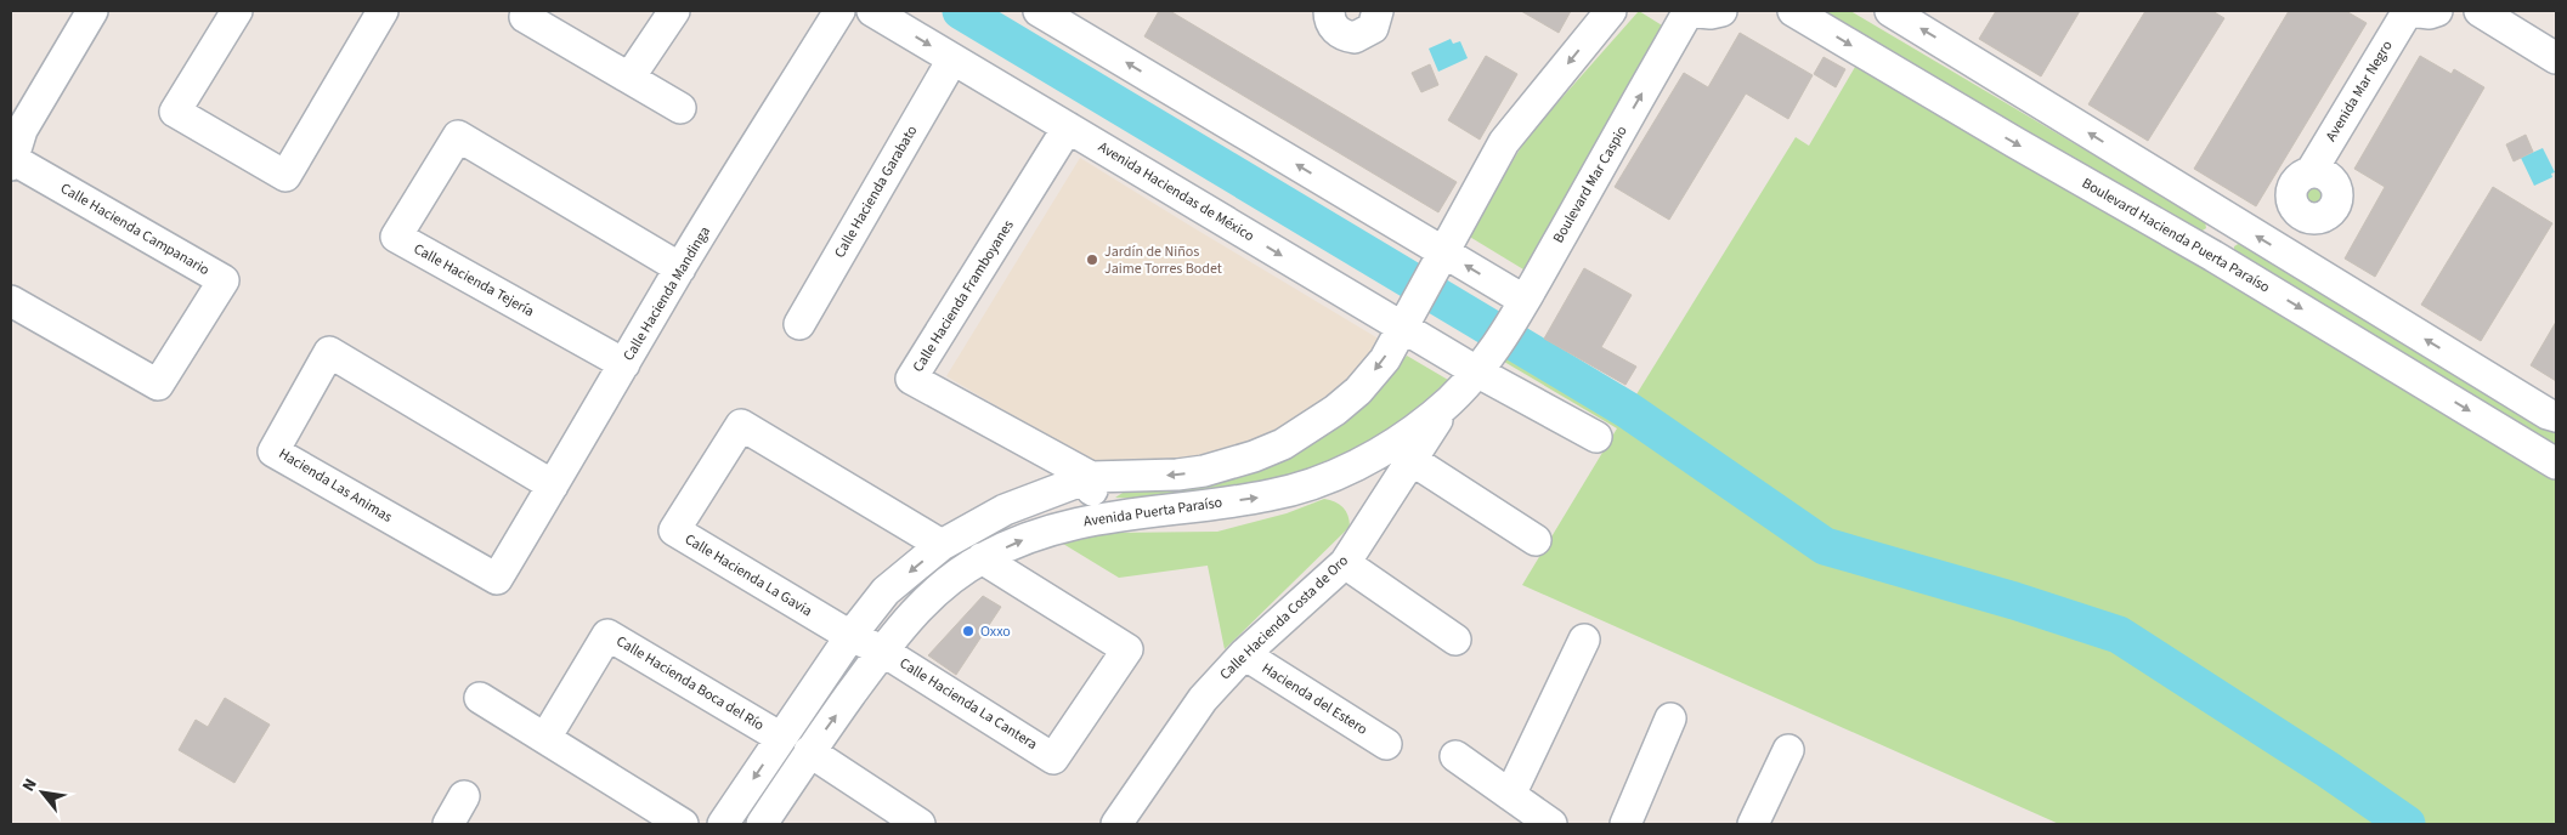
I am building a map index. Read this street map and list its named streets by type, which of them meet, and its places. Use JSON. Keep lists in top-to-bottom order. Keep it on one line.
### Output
{"streets":{"street":["Avenida Mar Negro","Boulevard Mar Caspio","Calle Hacienda Garabato","Avenida Haciendas de México","Calle Hacienda Campanario","Boulevard Hacienda Puerta Paraíso","Calle Hacienda Tejería","Calle Hacienda Mandinga","Calle Hacienda Framboyanes","Hacienda Las Animas","Avenida Puerta Paraíso","Calle Hacienda La Gavia","Calle Hacienda Costa de Oro","Calle Hacienda Boca del Río","Hacienda del Estero","Calle Hacienda La Cantera"]},"crossings":[["Boulevard Mar Caspio","Avenida Haciendas de México"],["Boulevard Mar Caspio","Avenida Puerta Paraíso"],["Calle Hacienda Garabato","Avenida Haciendas de México"],["Avenida Haciendas de México","Calle Hacienda Framboyanes"],["Avenida Haciendas de México","Avenida Puerta Paraíso"],["Calle Hacienda Tejería","Calle Hacienda Mandinga"],["Calle Hacienda Mandinga","Hacienda Las Animas"],["Avenida Puerta Paraíso","Calle Hacienda La Gavia"],["Avenida Puerta Paraíso","Calle Hacienda Costa de Oro"],["Avenida Puerta Paraíso","Calle Hacienda La Cantera"],["Calle Hacienda La Gavia","Calle Hacienda La Cantera"],["Calle Hacienda Costa de Oro","Hacienda del Estero"]],"places":["Jardín de Niños Jaime Torres Bodet","Oxxo"],"north":"top left"}
